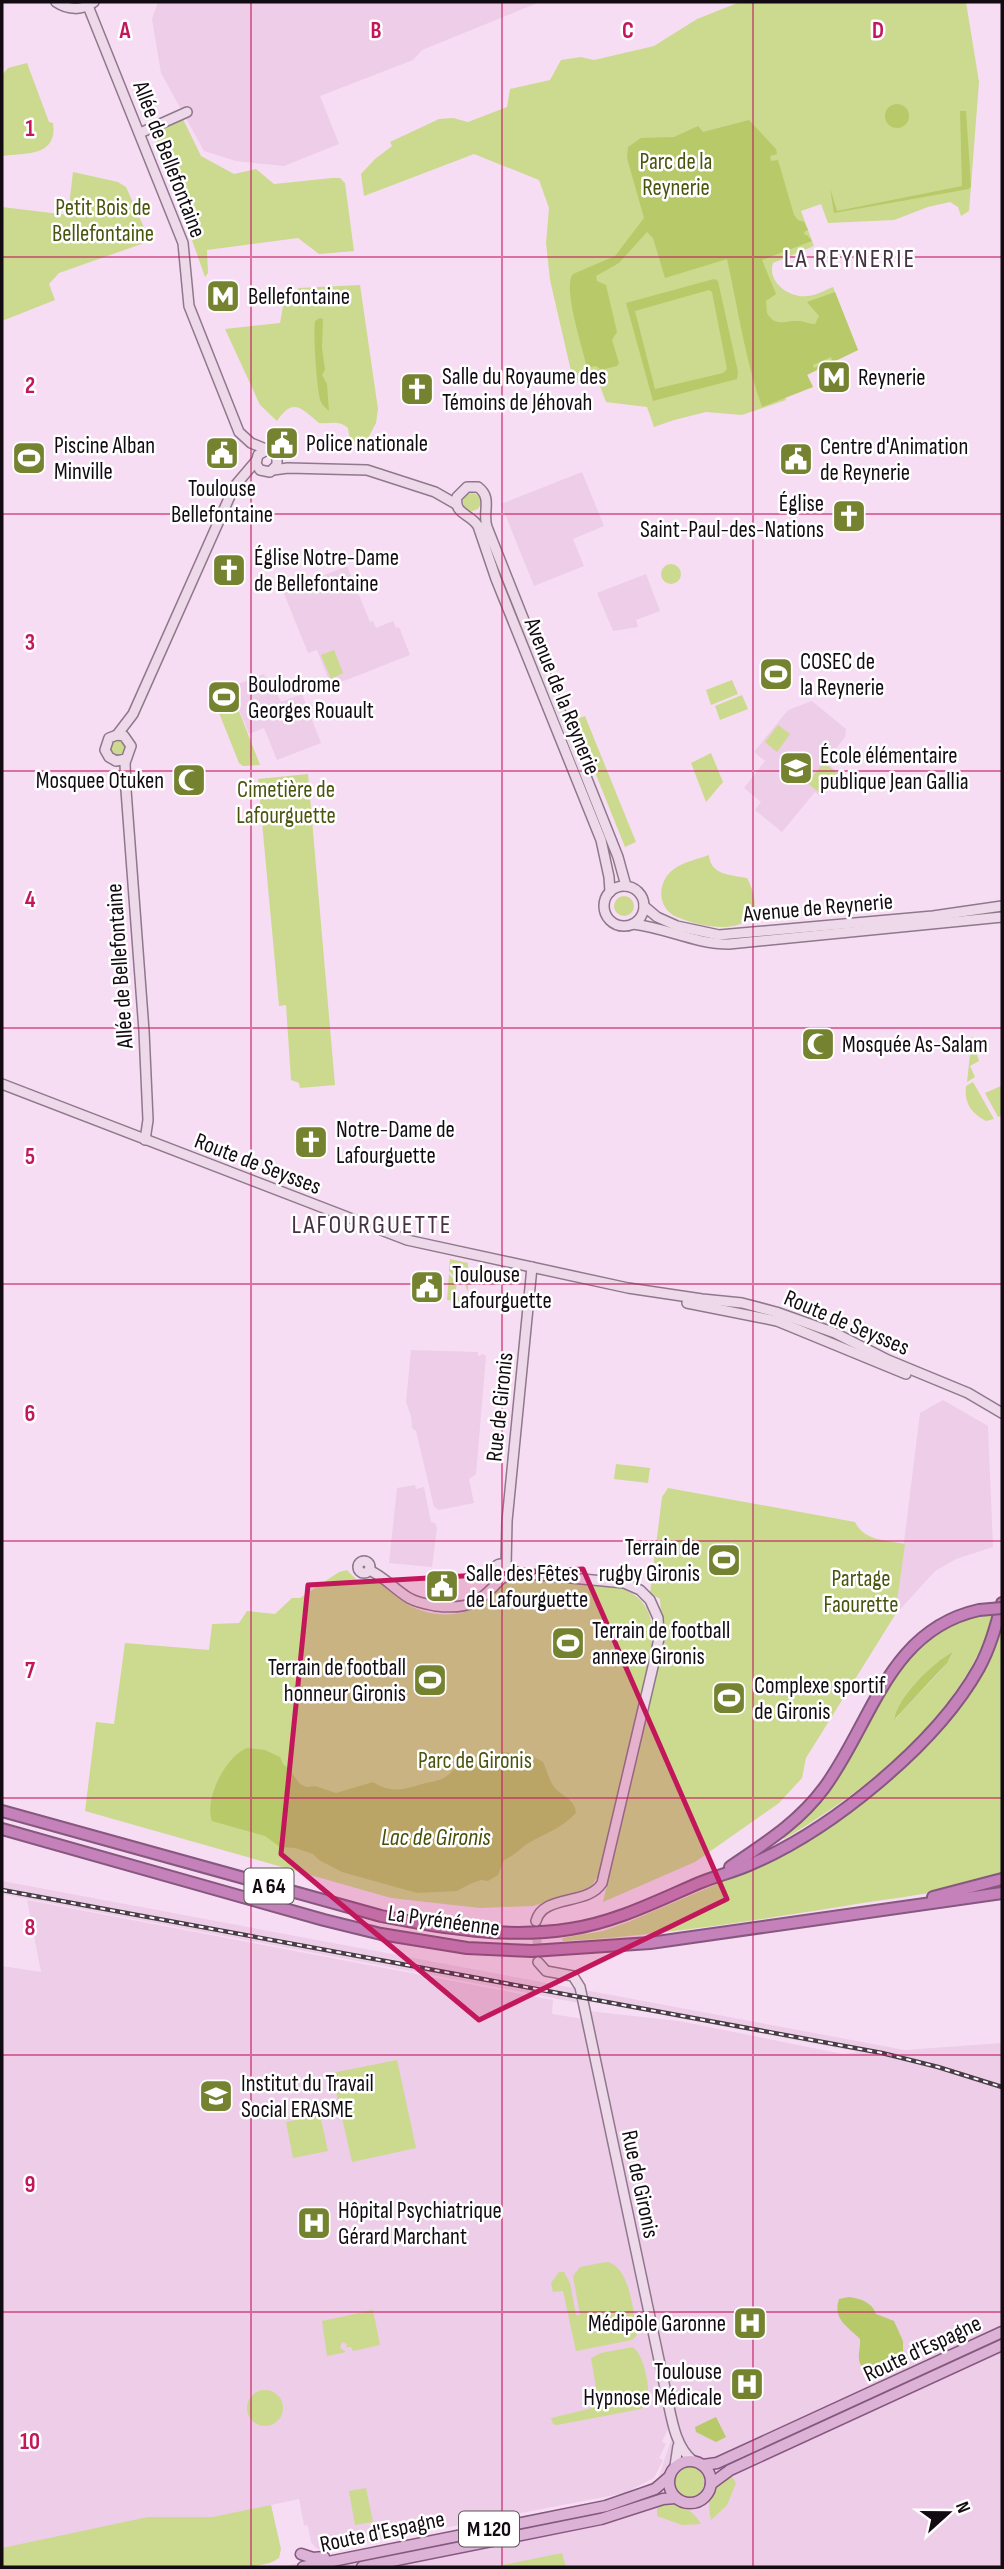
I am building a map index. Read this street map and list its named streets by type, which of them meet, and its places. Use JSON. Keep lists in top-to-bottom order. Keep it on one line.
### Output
{"streets":{"highway":["A 64","La Pyrénéenne"],"main road":["Route d'Espagne","M 120"],"street":["Allée de Bellefontaine","Avenue de la Reynerie","Avenue de Reynerie","Route de Seysses","Rue de Gironis"]},"crossings":[["Allée de Bellefontaine","Route de Seysses"],["Avenue de la Reynerie","Avenue de Reynerie"],["Route de Seysses","Rue de Gironis"],["Rue de Gironis","Route d'Espagne"]],"districts":["LA REYNERIE","LAFOURGUETTE"],"water":["Lac de Gironis"],"parks":["Parc de la Reynerie","Petit Bois de Bellefontaine","Cimetière de Lafourguette","Partage Faourette","Parc de Gironis"],"places":{"metro station":["Bellefontaine","Reynerie"],"church":["Salle du Royaume des Témoins de Jéhovah","Église Saint-Paul-des-Nations","Église Notre-Dame de Bellefontaine","Notre-Dame de Lafourguette"],"public building":["Police nationale","Toulouse Bellefontaine","Centre d'Animation de Reynerie","Toulouse Lafourguette","Salle des Fêtes de Lafourguette"],"sports":["Piscine Alban Minville","COSEC de la Reynerie","Boulodrome Georges Rouault","Terrain de rugby Gironis","Terrain de football annexe Gironis","Terrain de football honneur Gironis","Complexe sportif de Gironis"],"school or university":["École élémentaire publique Jean Gallia","Institut du Travail Social ERASME"],"mosque":["Mosquee Otuken","Mosquée As-Salam"],"hospital":["Hôpital Psychiatrique Gérard Marchant","Médipôle Garonne","Toulouse Hypnose Médicale"]},"north":"right","grid":{"columns":["A","B","C","D"],"rows":["1","2","3","4","5","6","7","8","9","10"]}}
